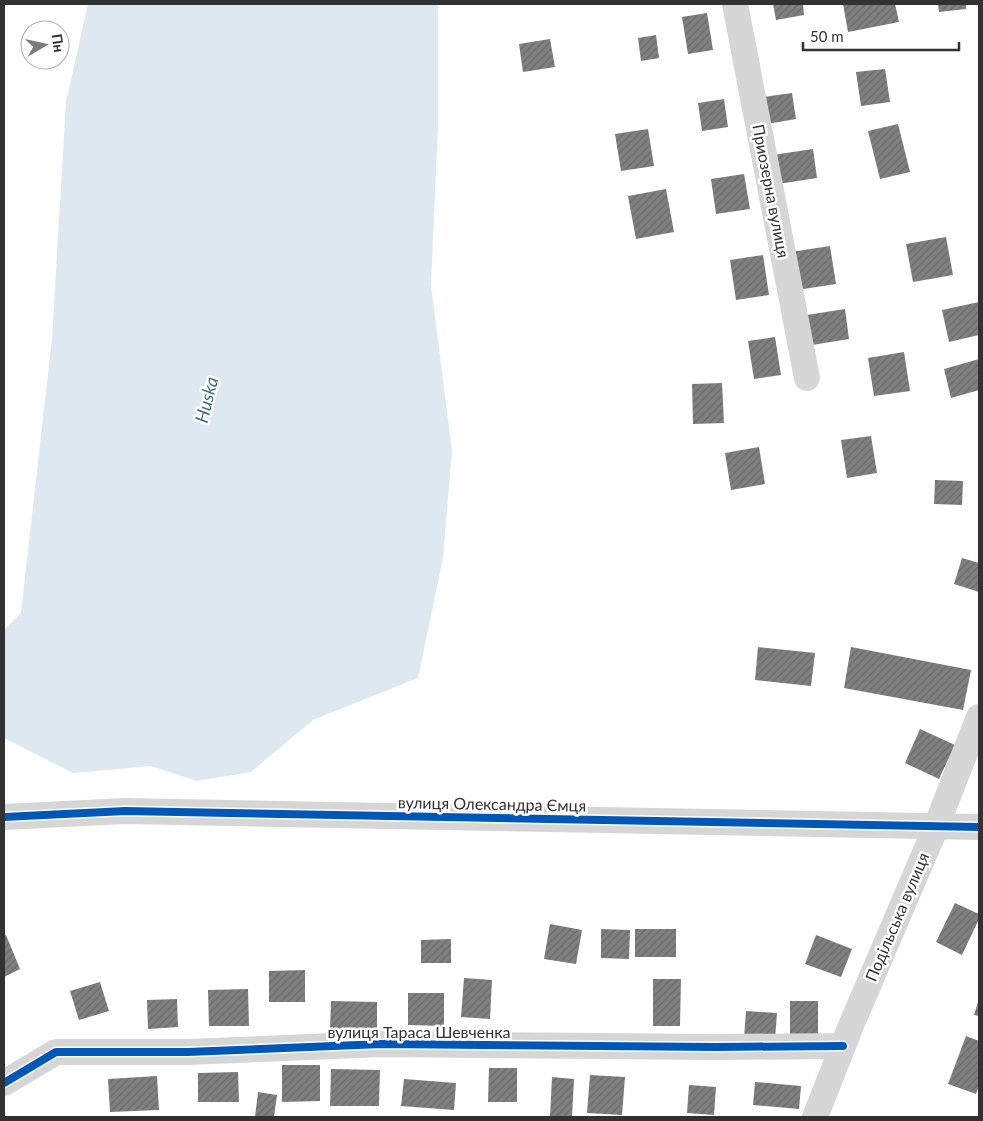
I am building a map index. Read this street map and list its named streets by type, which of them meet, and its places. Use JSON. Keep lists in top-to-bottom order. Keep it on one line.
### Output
{"streets":{"street":["Приозерна вулиця","вулиця Олександра Ємця","Подільська вулиця","вулиця Тараса Шевченка"]},"crossings":[["вулиця Олександра Ємця","Подільська вулиця"],["Подільська вулиця","вулиця Тараса Шевченка"]],"water":["Huska"],"scale_bar":"50 m","north":"right"}
